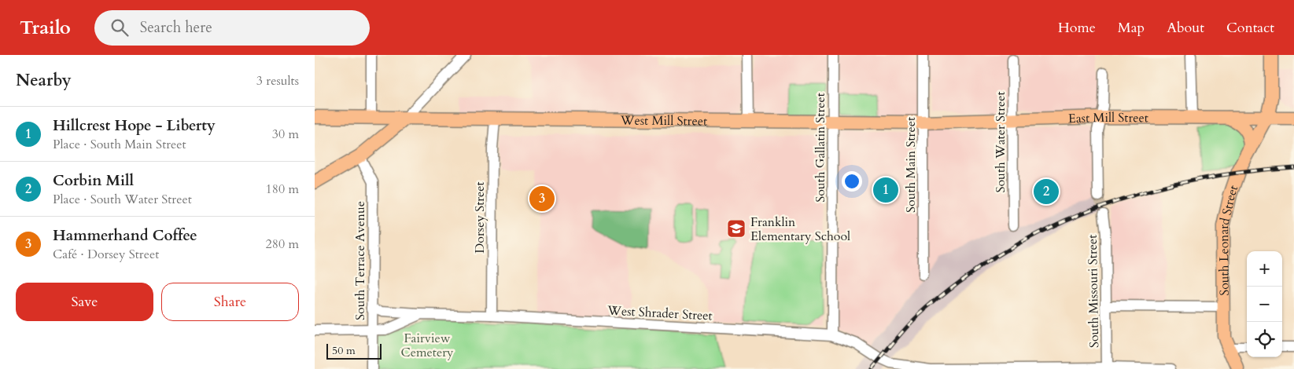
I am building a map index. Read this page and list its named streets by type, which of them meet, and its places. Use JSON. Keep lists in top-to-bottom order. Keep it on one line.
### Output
{"streets":{"main road":["East Mill Street","West Mill Street","South Leonard Street"],"street":["South Water Street","South Gallatin Street","South Main Street","Dorsey Street","South Terrace Avenue","South Missouri Street","West Shrader Street"]},"crossings":[["East Mill Street","West Mill Street"],["East Mill Street","South Water Street"],["East Mill Street","South Main Street"],["East Mill Street","South Leonard Street"],["West Mill Street","South Gallatin Street"],["West Mill Street","South Main Street"],["West Mill Street","Dorsey Street"],["South Gallatin Street","West Shrader Street"],["Dorsey Street","West Shrader Street"],["South Terrace Avenue","West Shrader Street"]],"parks":["Fairview Cemetery"],"places":{"school or university":["Franklin Elementary School"]},"scale_bar":"50 m","page":{"header":"Trailo","search":"Search here","nav":["Home","Map","About","Contact"],"heading":["Nearby","3 results"],"list":[{"mark":"1","name":"Hillcrest Hope - Liberty","note":"Place · South Main Street","value":"30 m"},{"mark":"2","name":"Corbin Mill","note":"Place · South Water Street","value":"180 m"},{"mark":"3","name":"Hammerhand Coffee","note":"Café · Dorsey Street","value":"280 m"}],"pins":["1","2","3"],"map_buttons":["+","−"],"buttons":["Save","Share"],"scale":"50 m"}}
